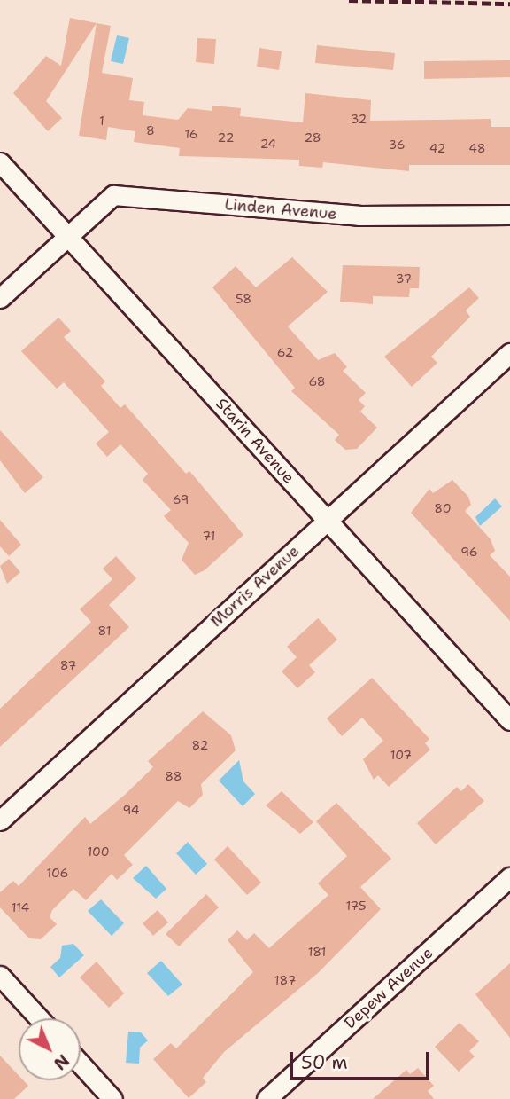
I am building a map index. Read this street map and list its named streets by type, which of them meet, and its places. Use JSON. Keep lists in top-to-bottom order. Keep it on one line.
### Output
{"streets":{"street":["Linden Avenue","Starin Avenue","Morris Avenue","Depew Avenue"]},"crossings":[["Linden Avenue","Starin Avenue"],["Starin Avenue","Morris Avenue"]],"house_numbers":["32","1","8","16","22","28","24","36","42","48","37","58","62","68","69","80","71","96","81","87","82","107","88","94","100","106","175","114","181","187"],"scale_bar":"50 m","north":"bottom right"}
